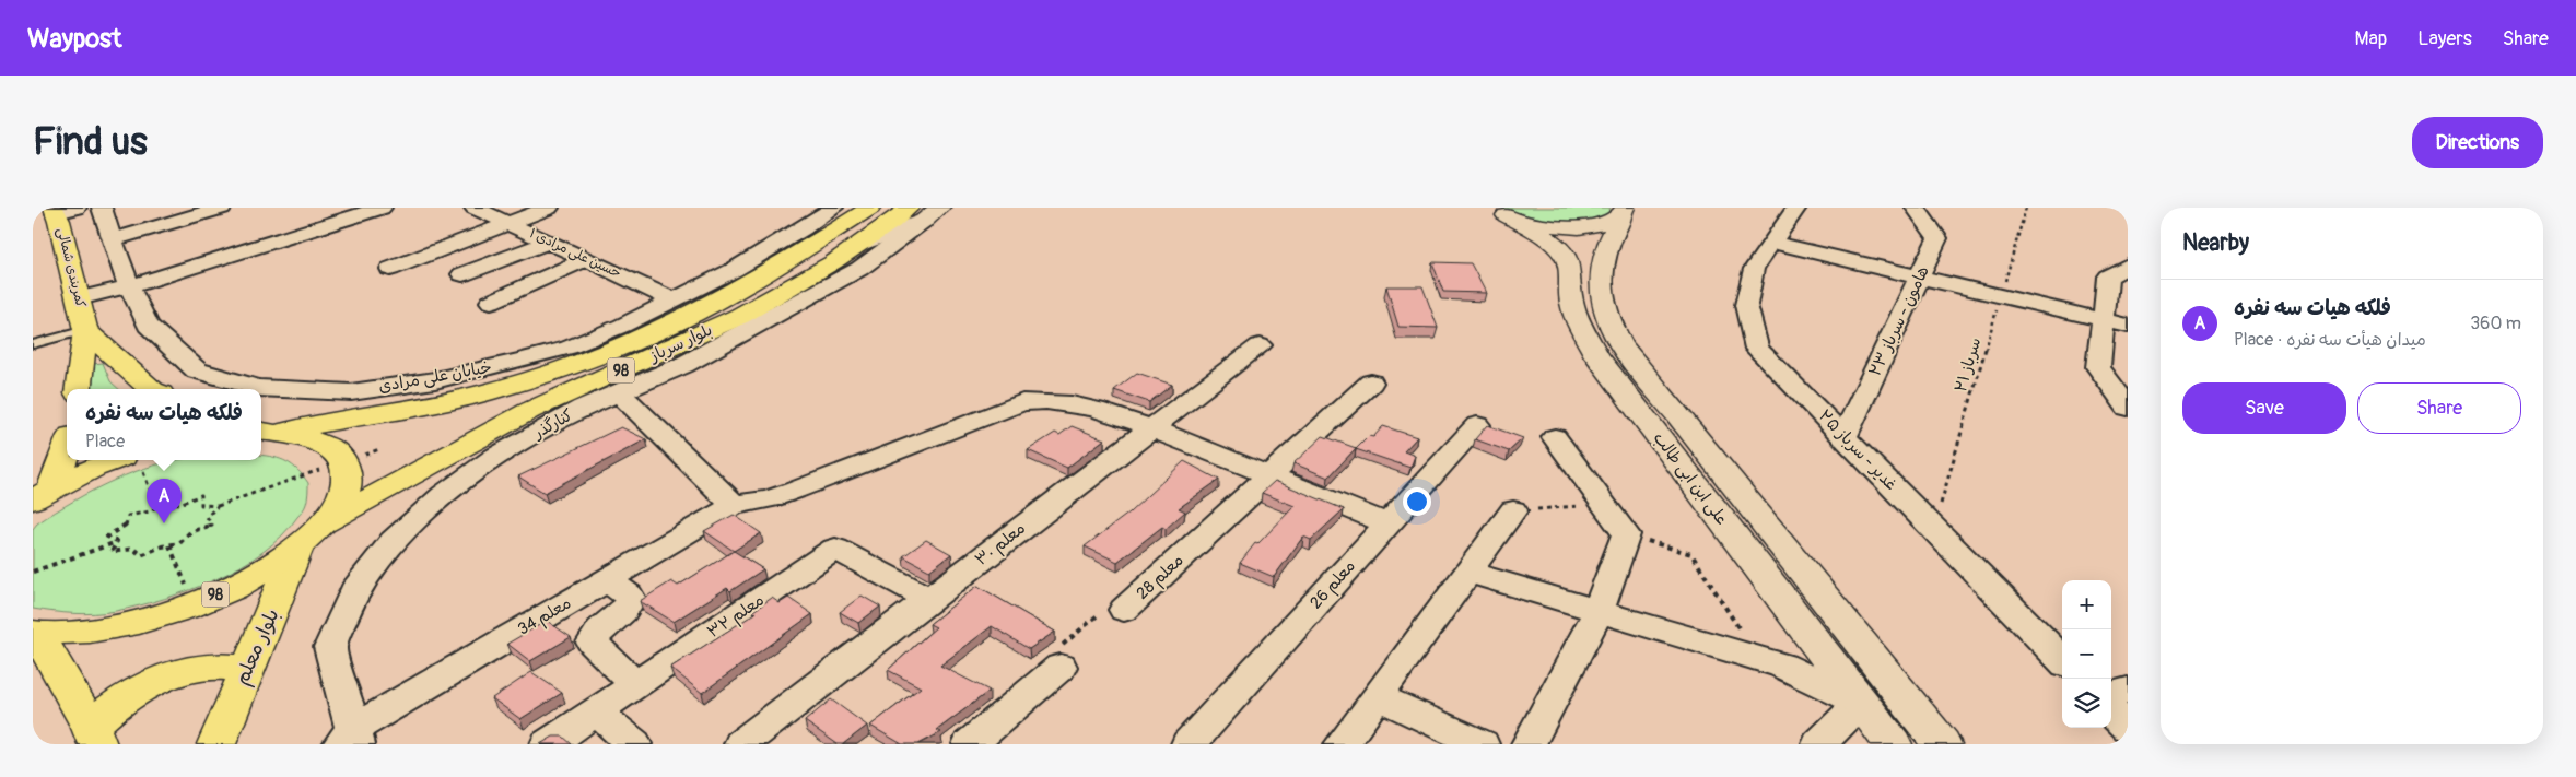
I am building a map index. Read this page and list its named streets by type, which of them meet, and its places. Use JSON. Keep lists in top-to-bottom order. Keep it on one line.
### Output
{"streets":{"main road":["کمربندی شمالی","بلوار سرباز","98","بلوار معلم"],"street":["حسین علی مرادی ۱","هامون - سرباز ۲۳","خیابان علی مرادی","کنارگذر","غدیر - سرباز ۲۵","علی ابن ابی طالب","معلم ۳۰","معلم 28","معلم 26","معلم 34","معلم ۳۲"],"path":["سرباز ۲۱"]},"crossings":[["حسین علی مرادی ۱","خیابان علی مرادی"],["هامون - سرباز ۲۳","غدیر - سرباز ۲۵"],["بلوار سرباز","98"],["بلوار سرباز","خیابان علی مرادی"],["بلوار سرباز","کنارگذر"],["سرباز ۲۱","غدیر - سرباز ۲۵"],["98","بلوار معلم"],["کنارگذر","معلم 34"],["معلم ۳۰","معلم 34"],["معلم ۳۰","معلم ۳۲"],["معلم 28","معلم 34"],["معلم 26","معلم 34"]],"page":{"header":"Waypost","nav":["Map","Layers","Share"],"buttons":["Directions",["Save","Share"]],"title":"Find us","heading":"Nearby","list":[{"mark":"A","name":"فلکه هیات سه نفره","note":"Place · میدان هیأت سه نفره","value":"360 m"}],"popup":["فلکه هیات سه نفره","Place"],"pins":"A","map_buttons":["+","−"]}}
